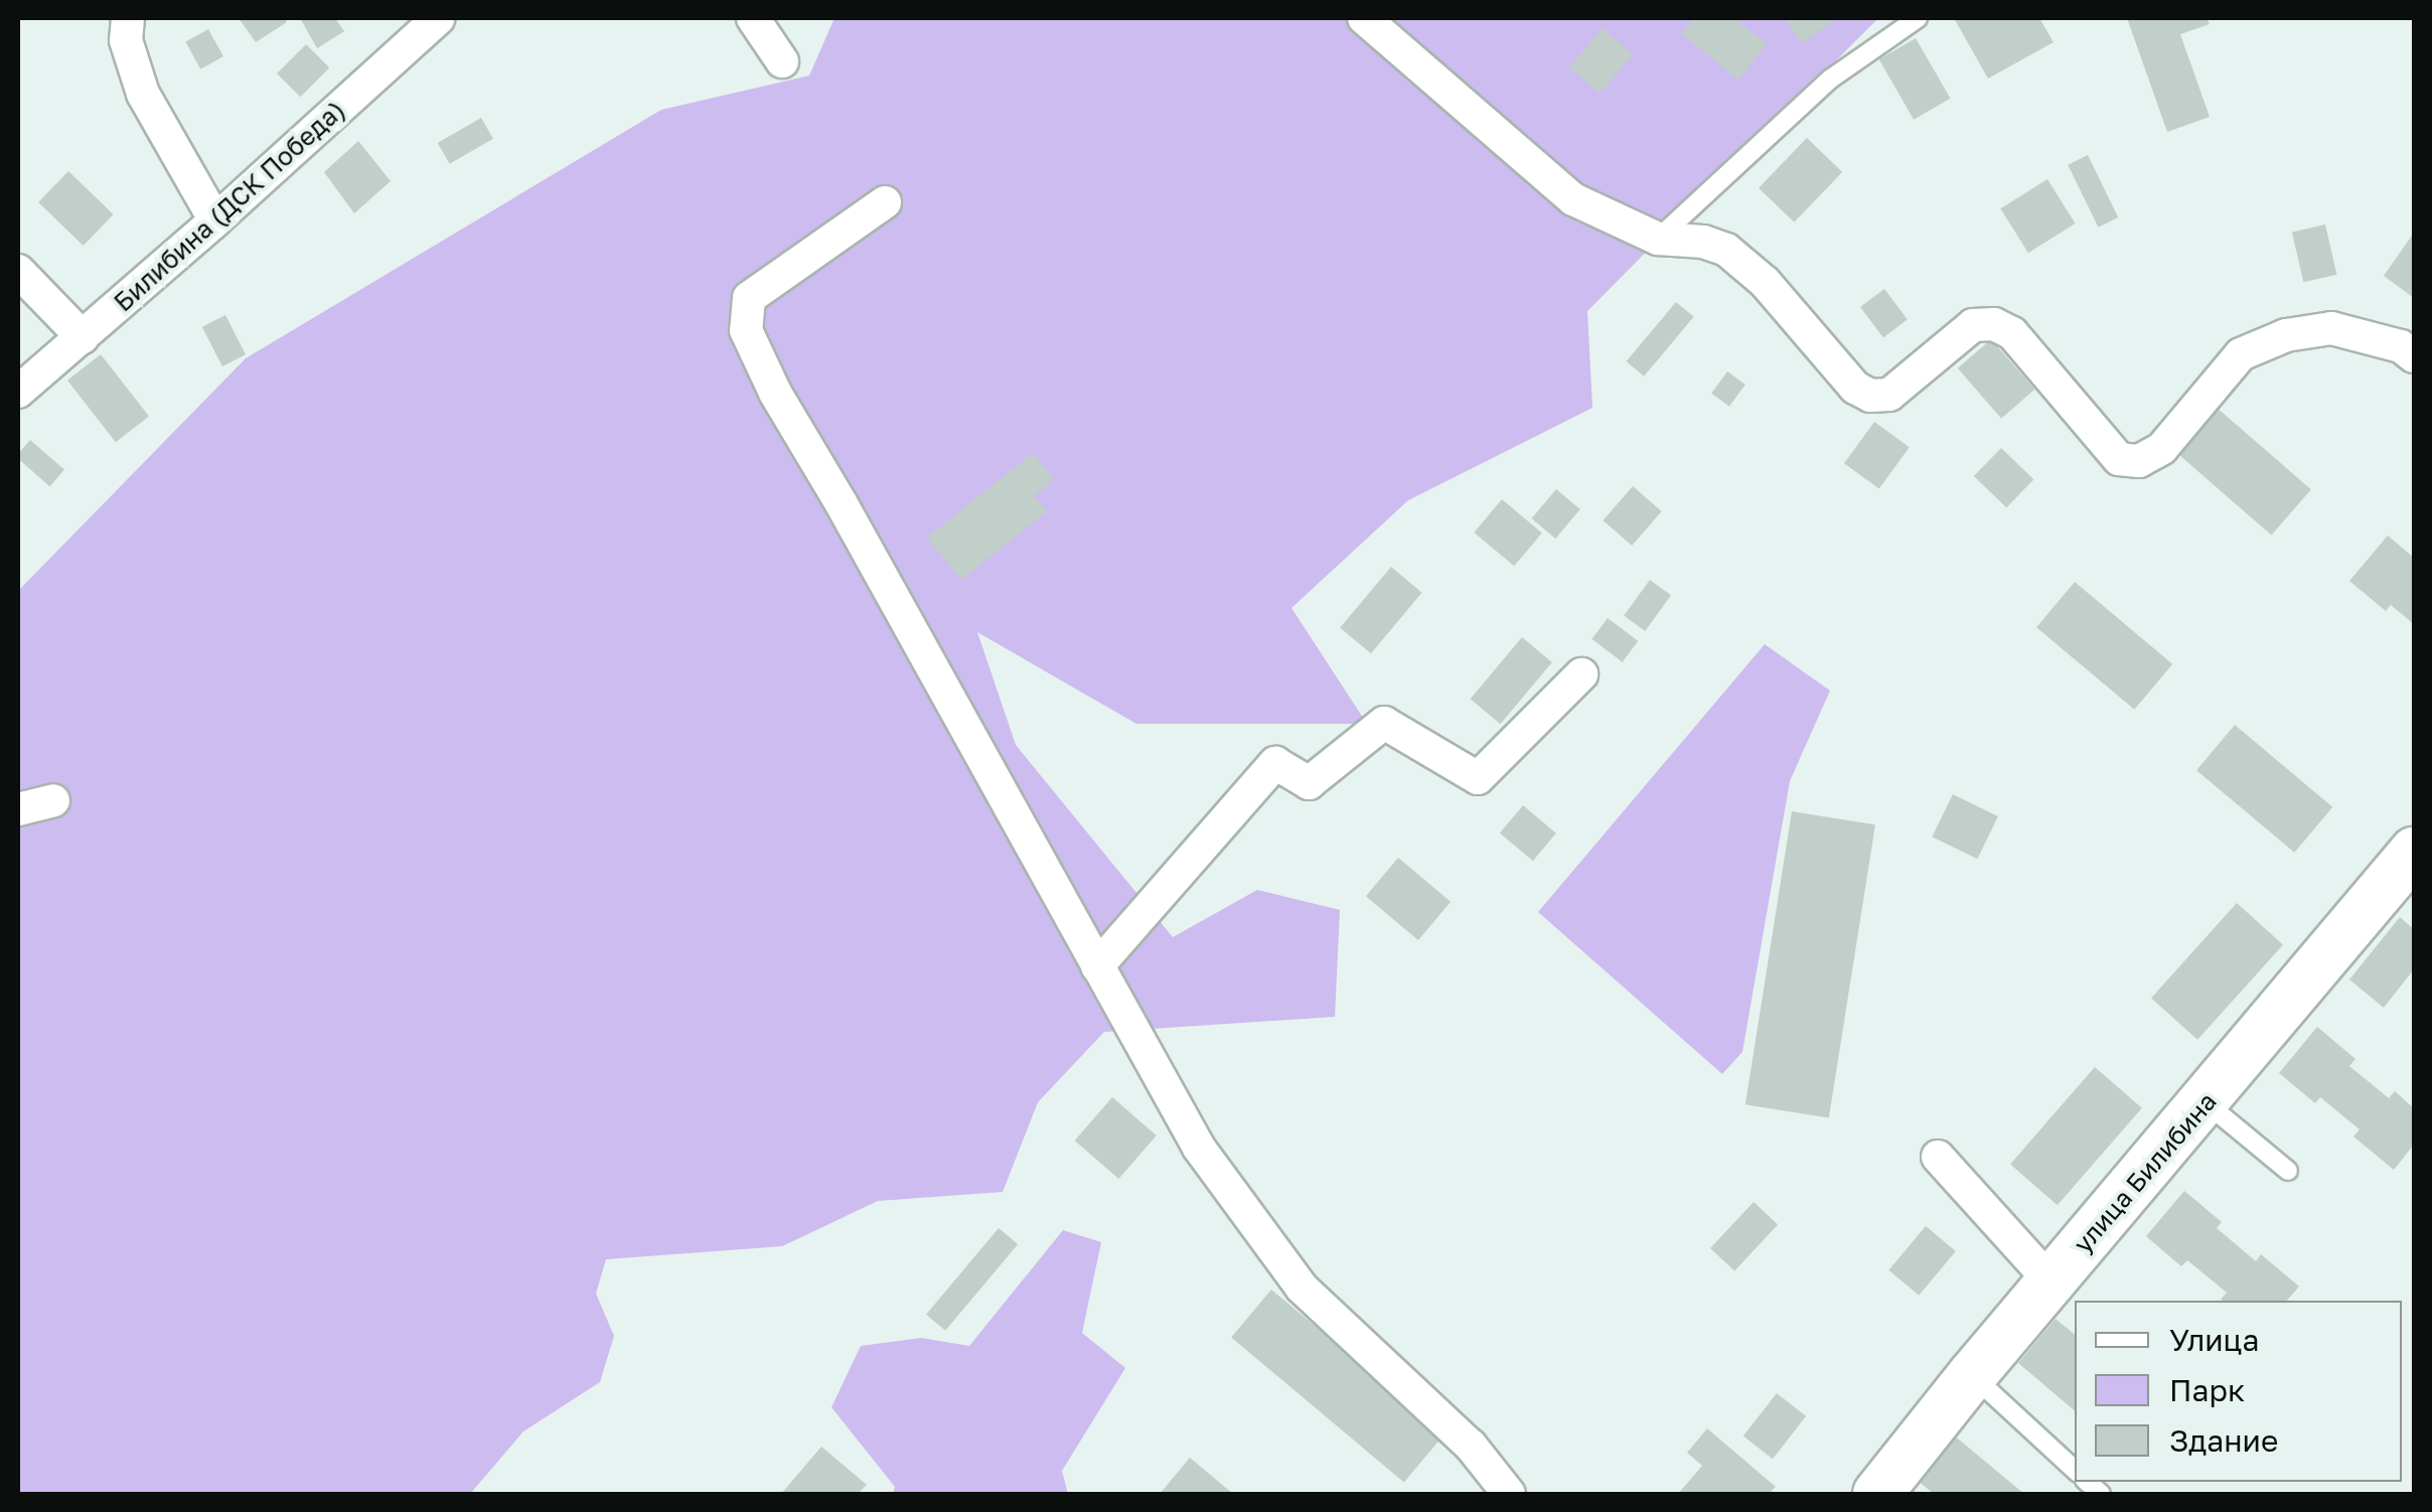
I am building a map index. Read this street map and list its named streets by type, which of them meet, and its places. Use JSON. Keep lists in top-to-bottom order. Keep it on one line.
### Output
{"streets":{"main road":["улица Билибина"],"street":["Билибина (ДСК Победа)"]},"legend":["Улица","Парк","Здание"]}
